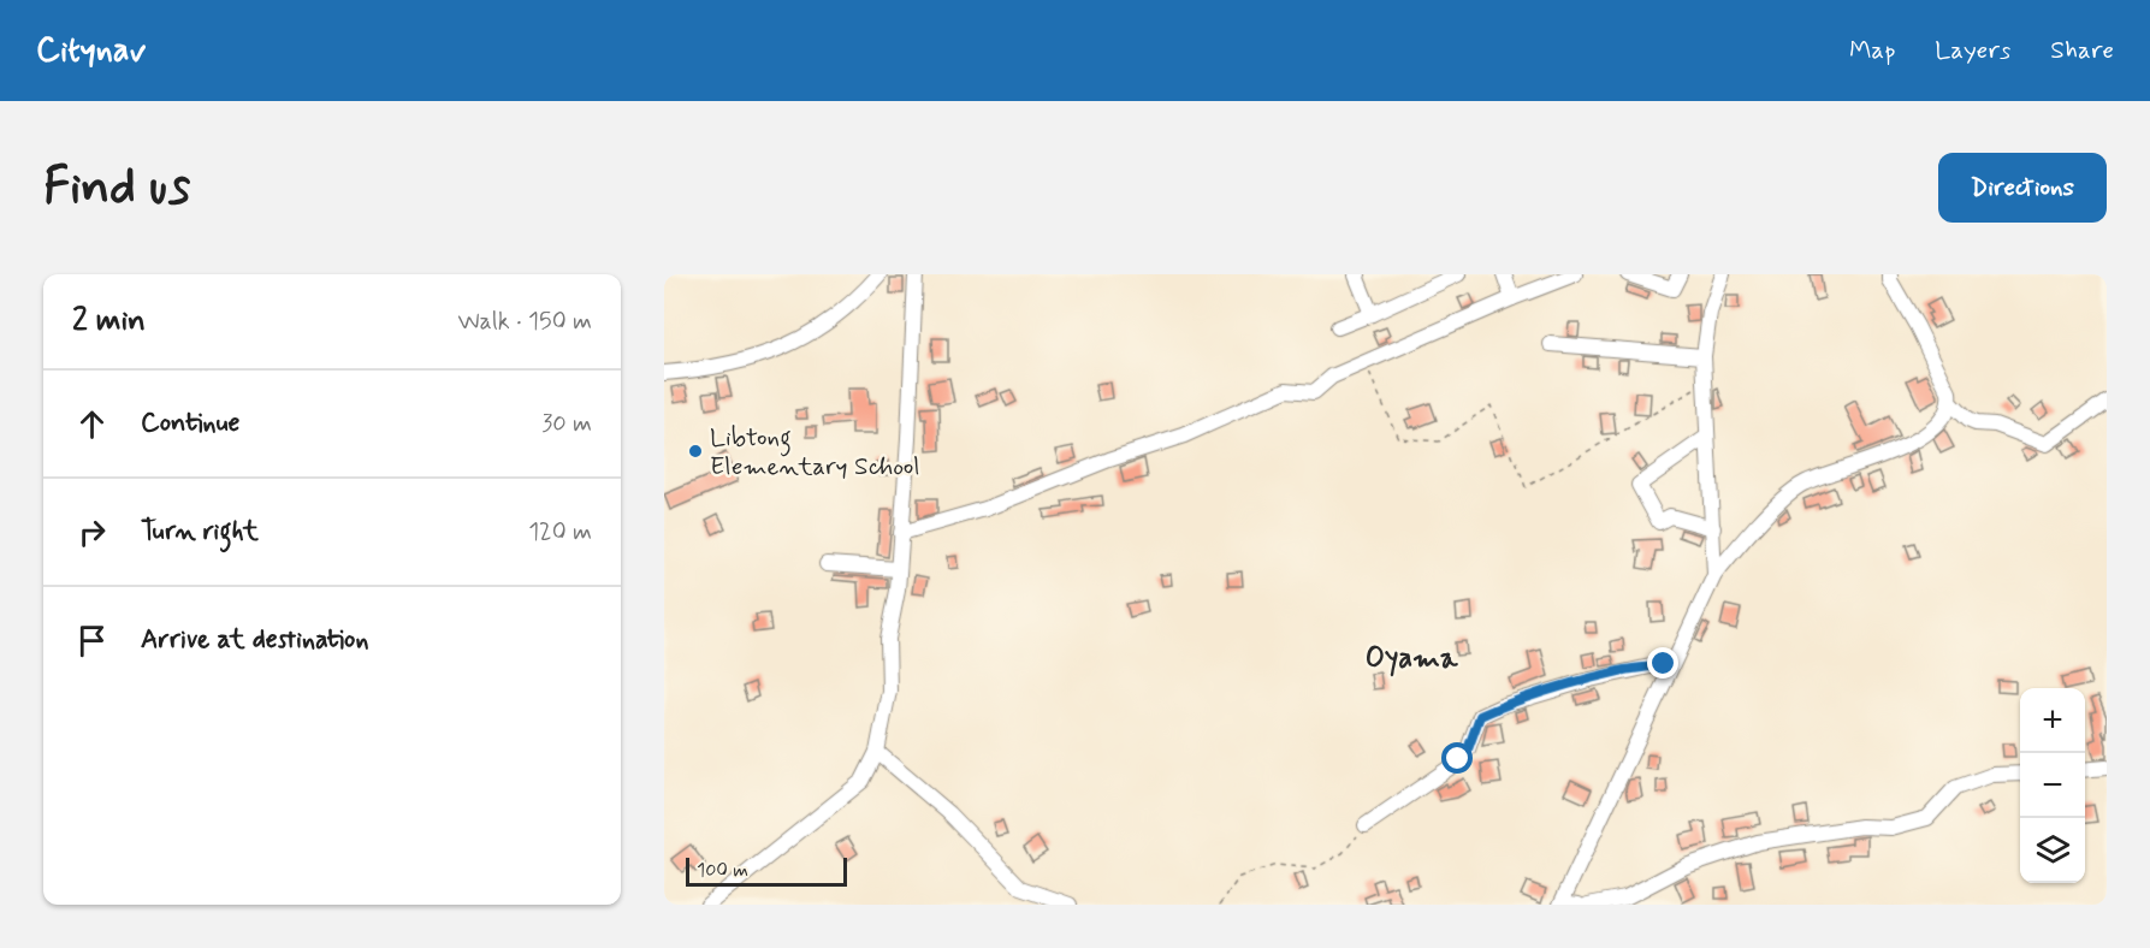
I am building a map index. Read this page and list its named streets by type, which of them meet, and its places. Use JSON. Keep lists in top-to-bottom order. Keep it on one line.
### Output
{"districts":["Oyama"],"places":["Libtong Elementary School"],"scale_bar":"100 m","page":{"header":"Citynav","nav":["Map","Layers","Share"],"buttons":"Directions","title":"Find us","heading":["2 min","Walk · 150 m"],"list":[["Continue","30 m"],["Turn right","120 m"],"Arrive at destination"],"map_buttons":["+","−"],"scale":"100 m"}}
